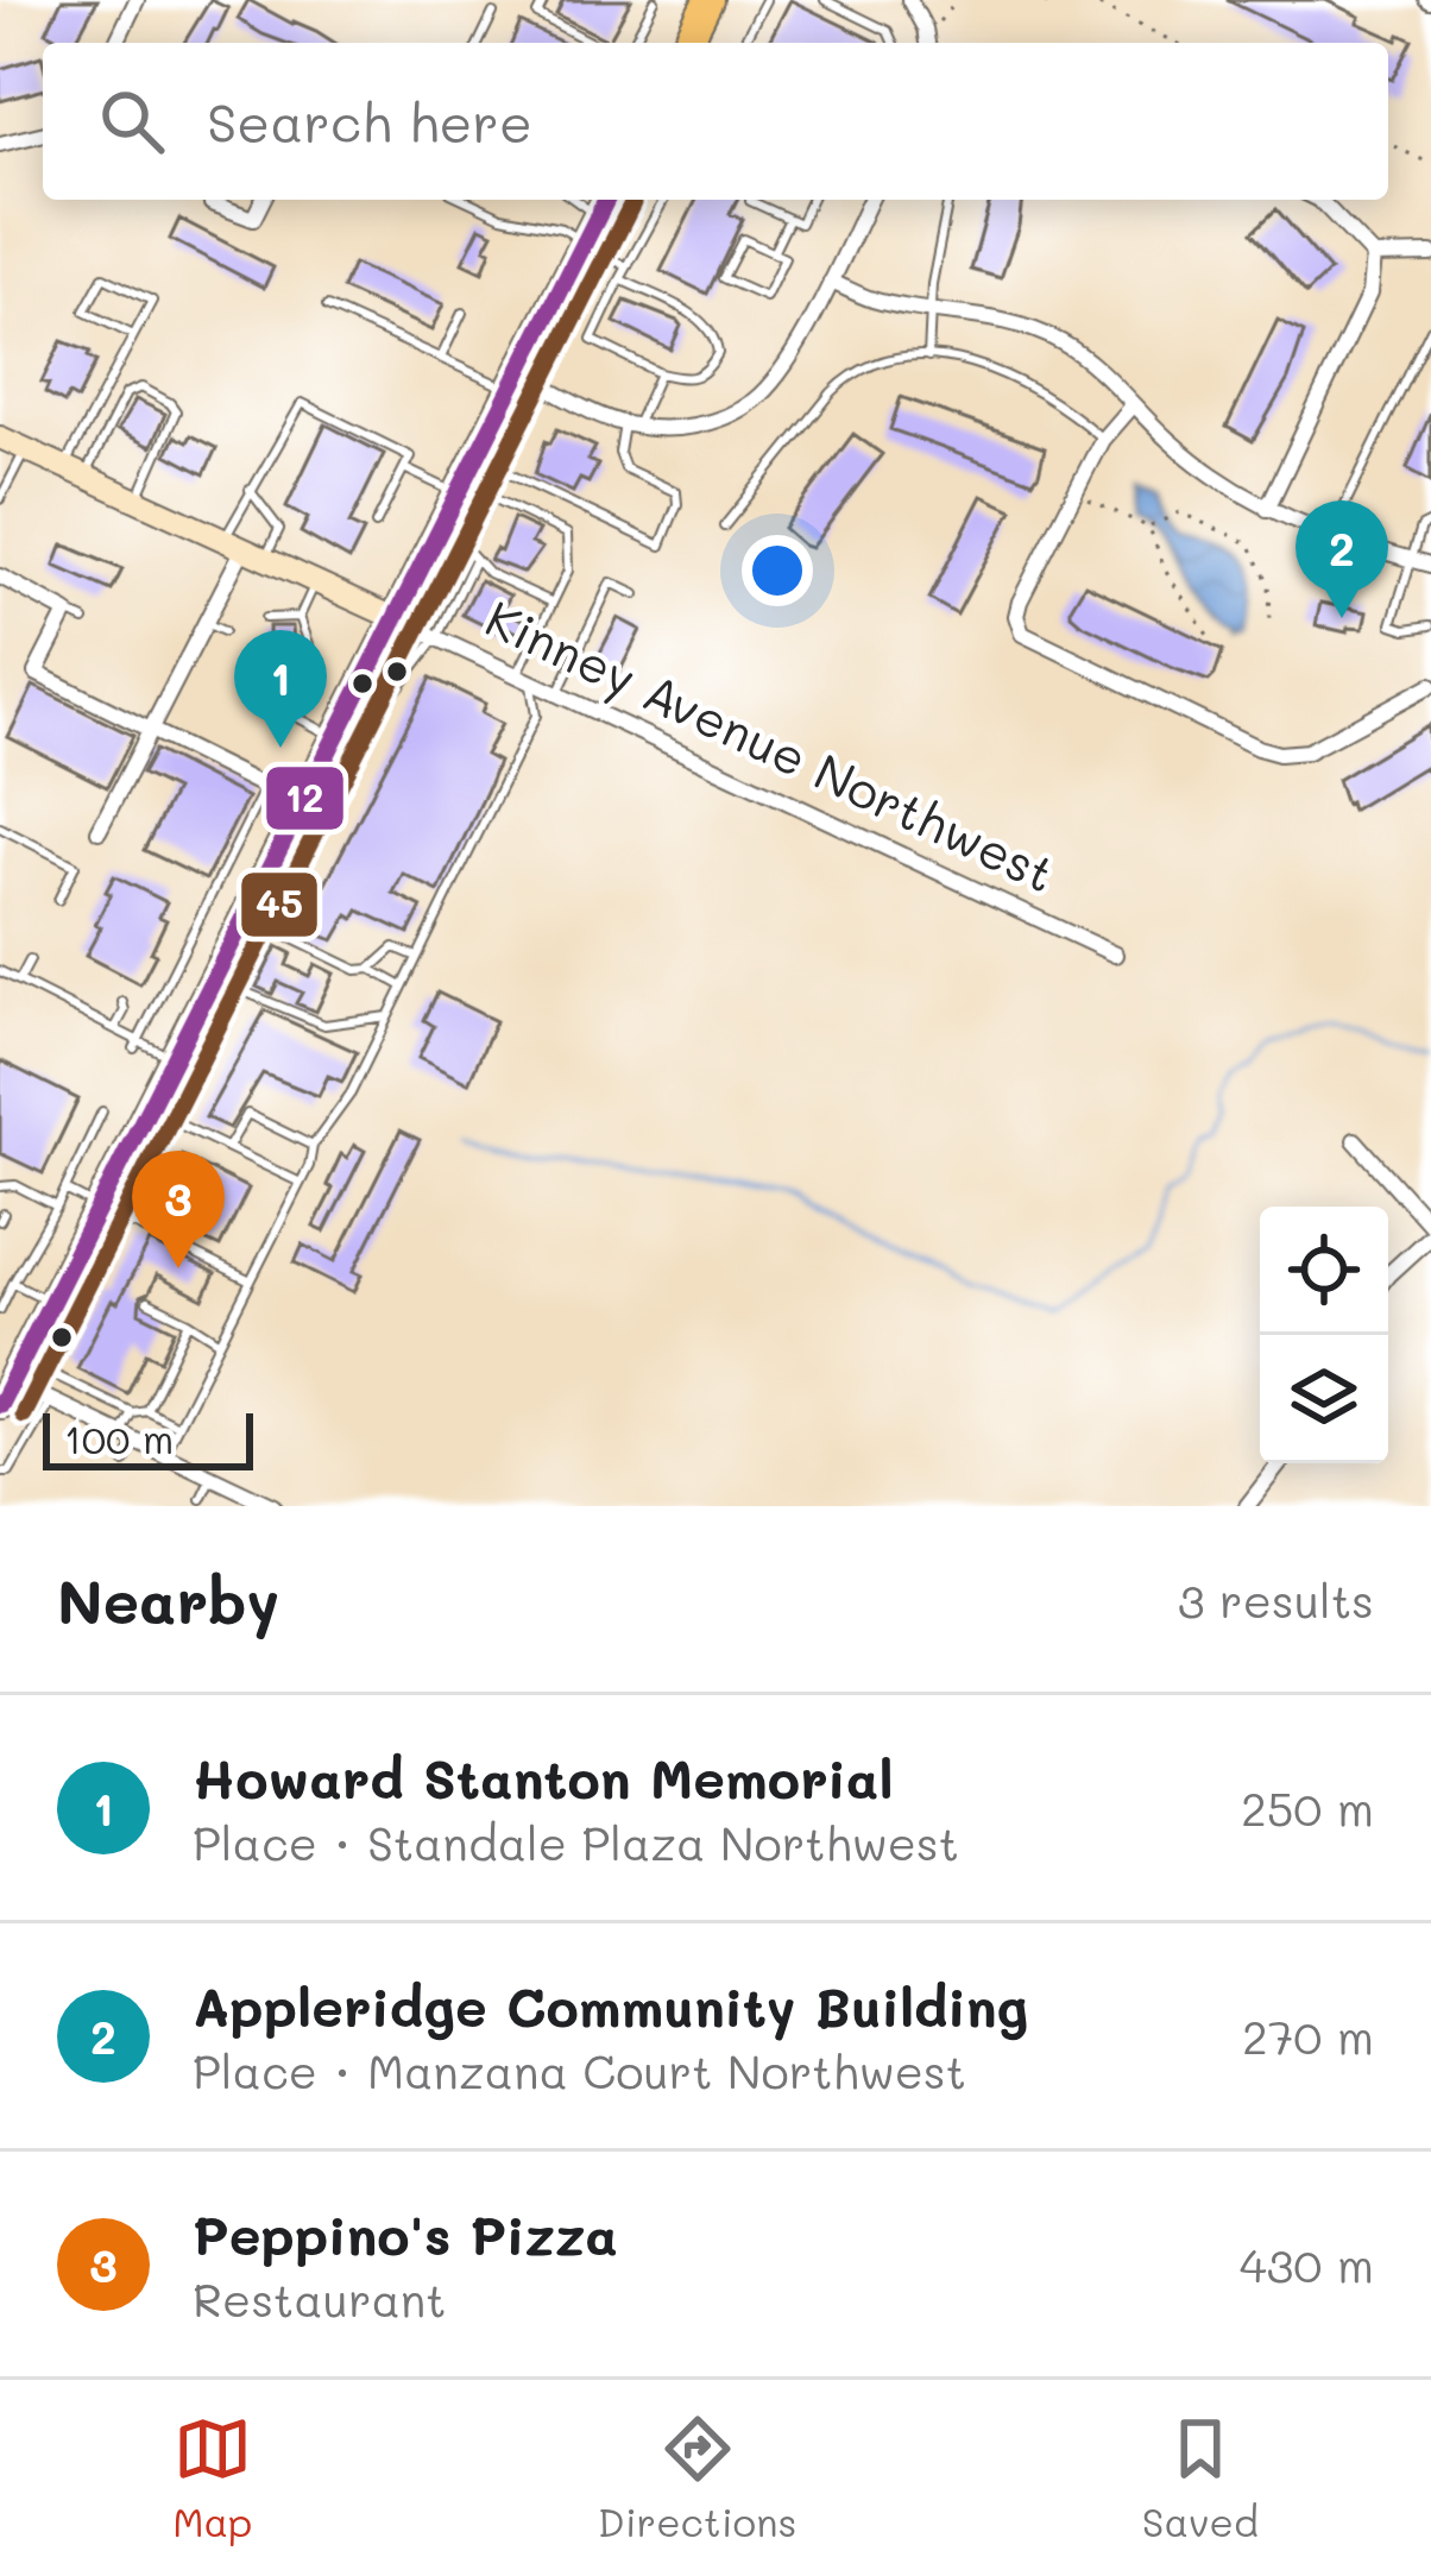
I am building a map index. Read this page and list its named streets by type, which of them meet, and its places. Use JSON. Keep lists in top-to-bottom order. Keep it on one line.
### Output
{"streets":{"street":["Kinney Avenue Northwest"]},"lines":["transit line 12","transit line 45"],"scale_bar":"100 m","page":{"search":"Search here","pins":["2","1","3"],"scale":"100 m","heading":["Nearby","3 results"],"list":[{"mark":"1","name":"Howard Stanton Memorial","note":"Place · Standale Plaza Northwest","value":"250 m"},{"mark":"2","name":"Appleridge Community Building","note":"Place · Manzana Court Northwest","value":"270 m"},{"mark":"3","name":"Peppino's Pizza","note":"Restaurant","value":"430 m"}],"nav":["Map","Directions","Saved"]}}
